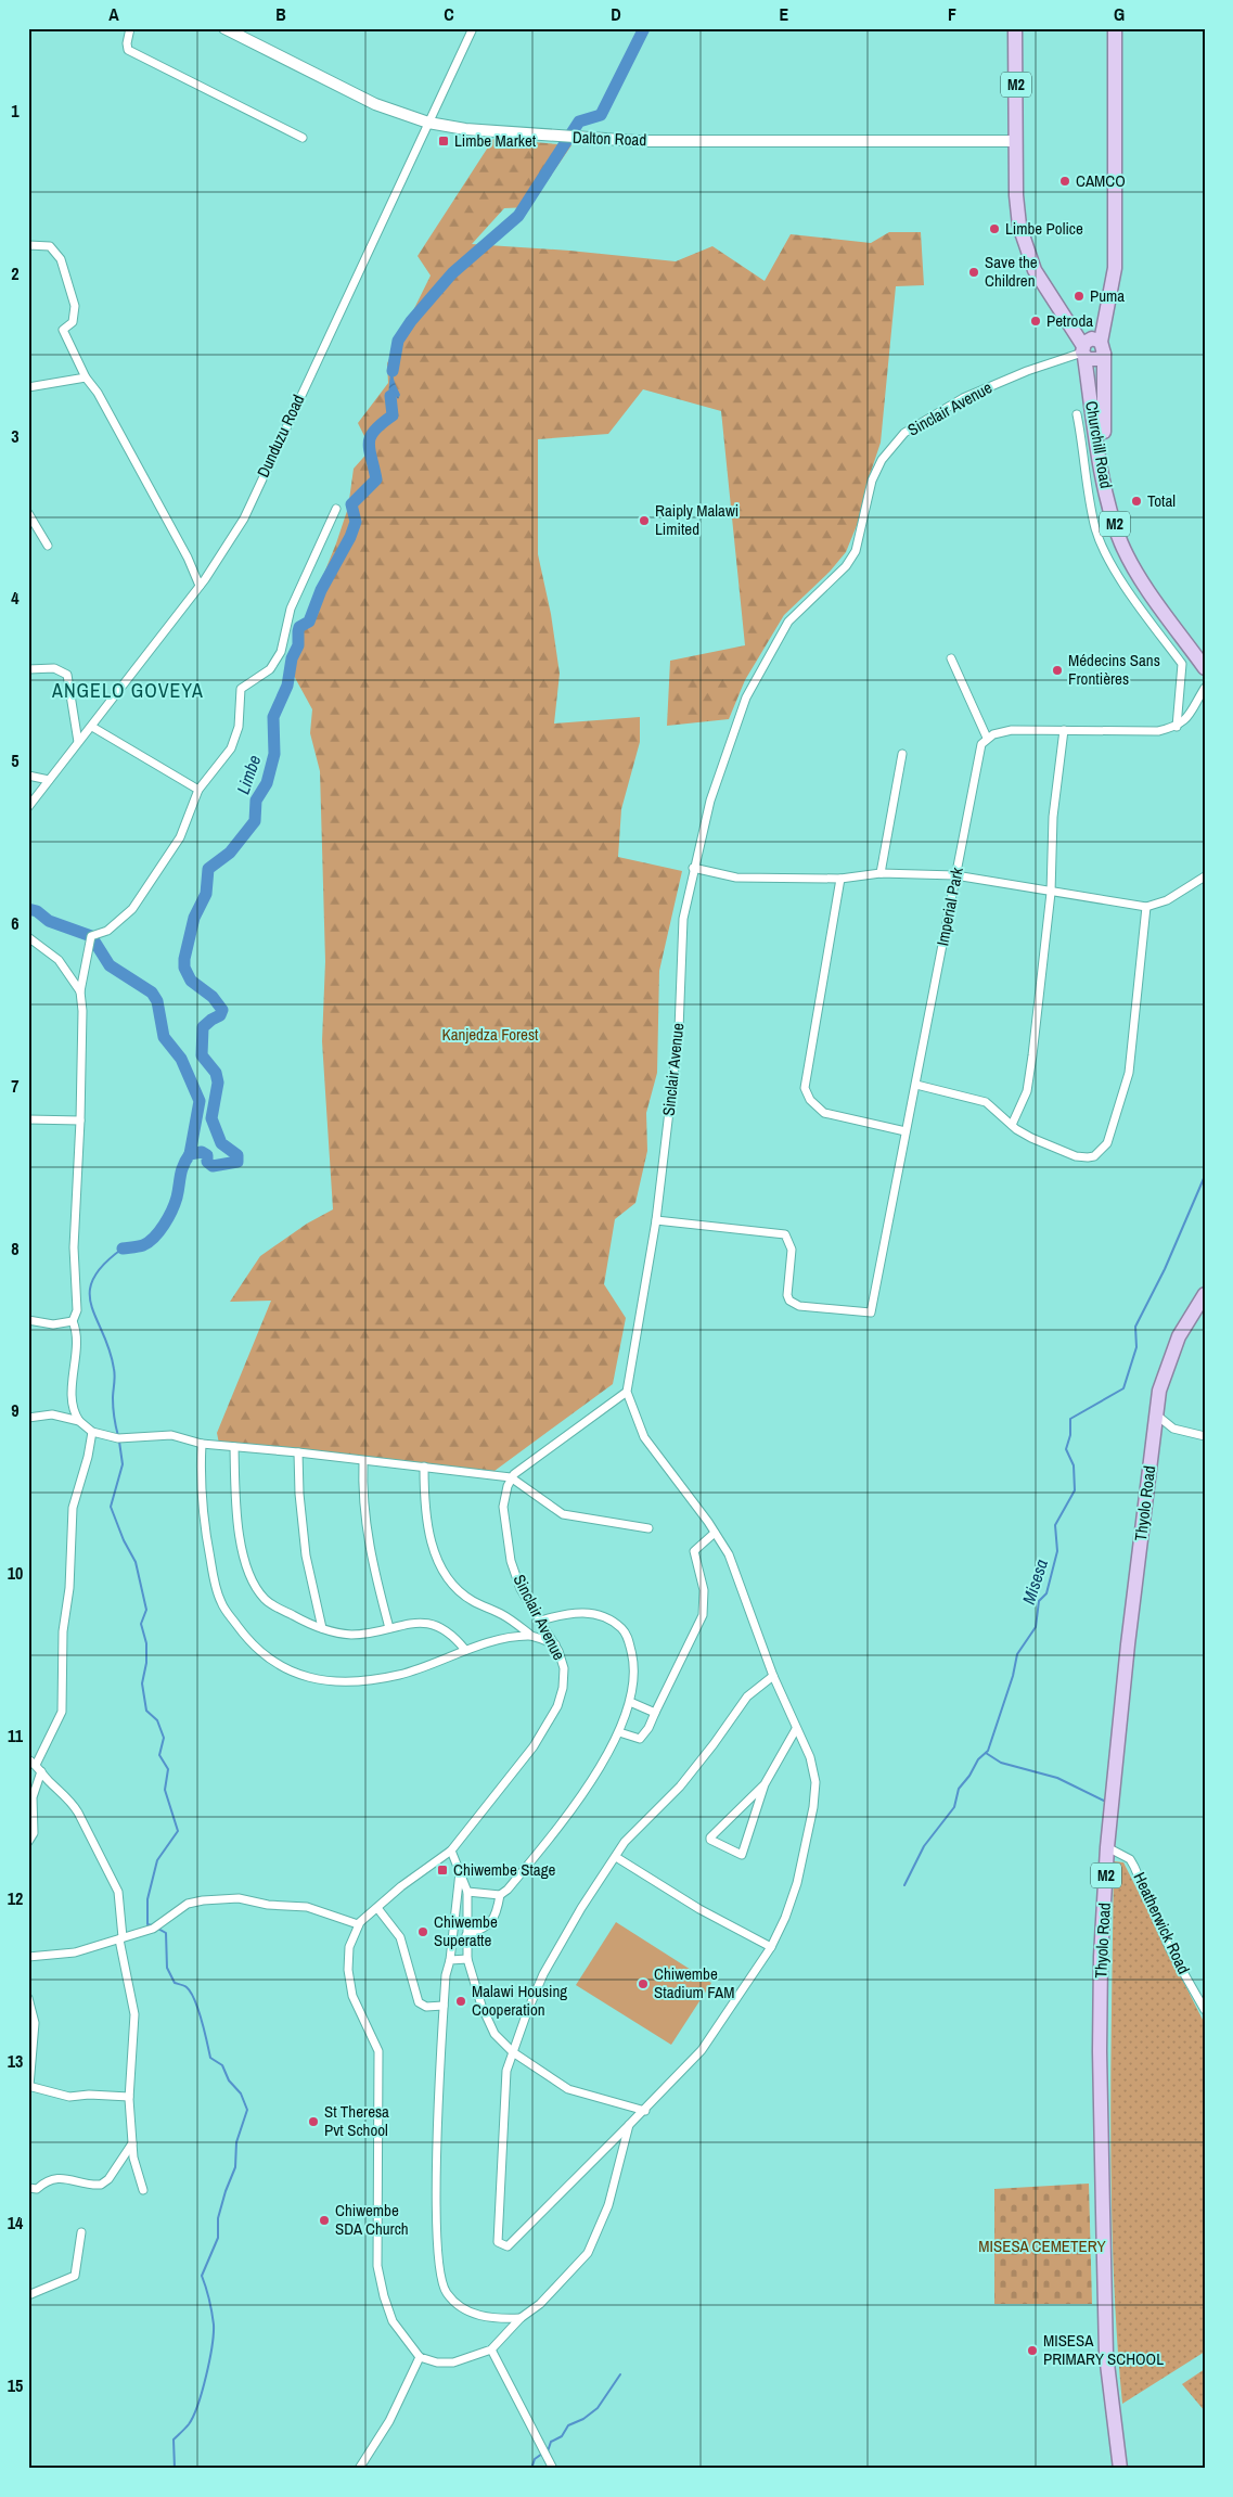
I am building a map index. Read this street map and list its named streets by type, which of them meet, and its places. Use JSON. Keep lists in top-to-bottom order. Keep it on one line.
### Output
{"streets":{"highway":["M2","Churchill Road","Thyolo Road"],"main road":["Dalton Road"],"street":["Sinclair Avenue","Dunduzu Road","Imperial Park","Heatherwick Road"]},"crossings":[["M2","Dalton Road"],["M2","Sinclair Avenue"],["M2","Churchill Road"],["Dalton Road","Dunduzu Road"],["Sinclair Avenue","Churchill Road"],["Sinclair Avenue","Imperial Park"],["Thyolo Road","Heatherwick Road"]],"districts":["ANGELO GOVEYA"],"water":["Limbe","Misesa"],"parks":["Kanjedza Forest","MISESA CEMETERY"],"places":{"transit":["Limbe Market","Chiwembe Stage"],"other":["CAMCO","Limbe Police","Save the Children","Puma","Petroda","Total","Raiply Malawi Limited","Médecins Sans Frontières","Chiwembe Superatte","Chiwembe Stadium FAM","Malawi Housing Cooperation","St Theresa Pvt School","Chiwembe SDA Church","MISESA PRIMARY SCHOOL"]},"grid":{"columns":["A","B","C","D","E","F","G"],"rows":["1","2","3","4","5","6","7","8","9","10","11","12","13","14","15"]}}
